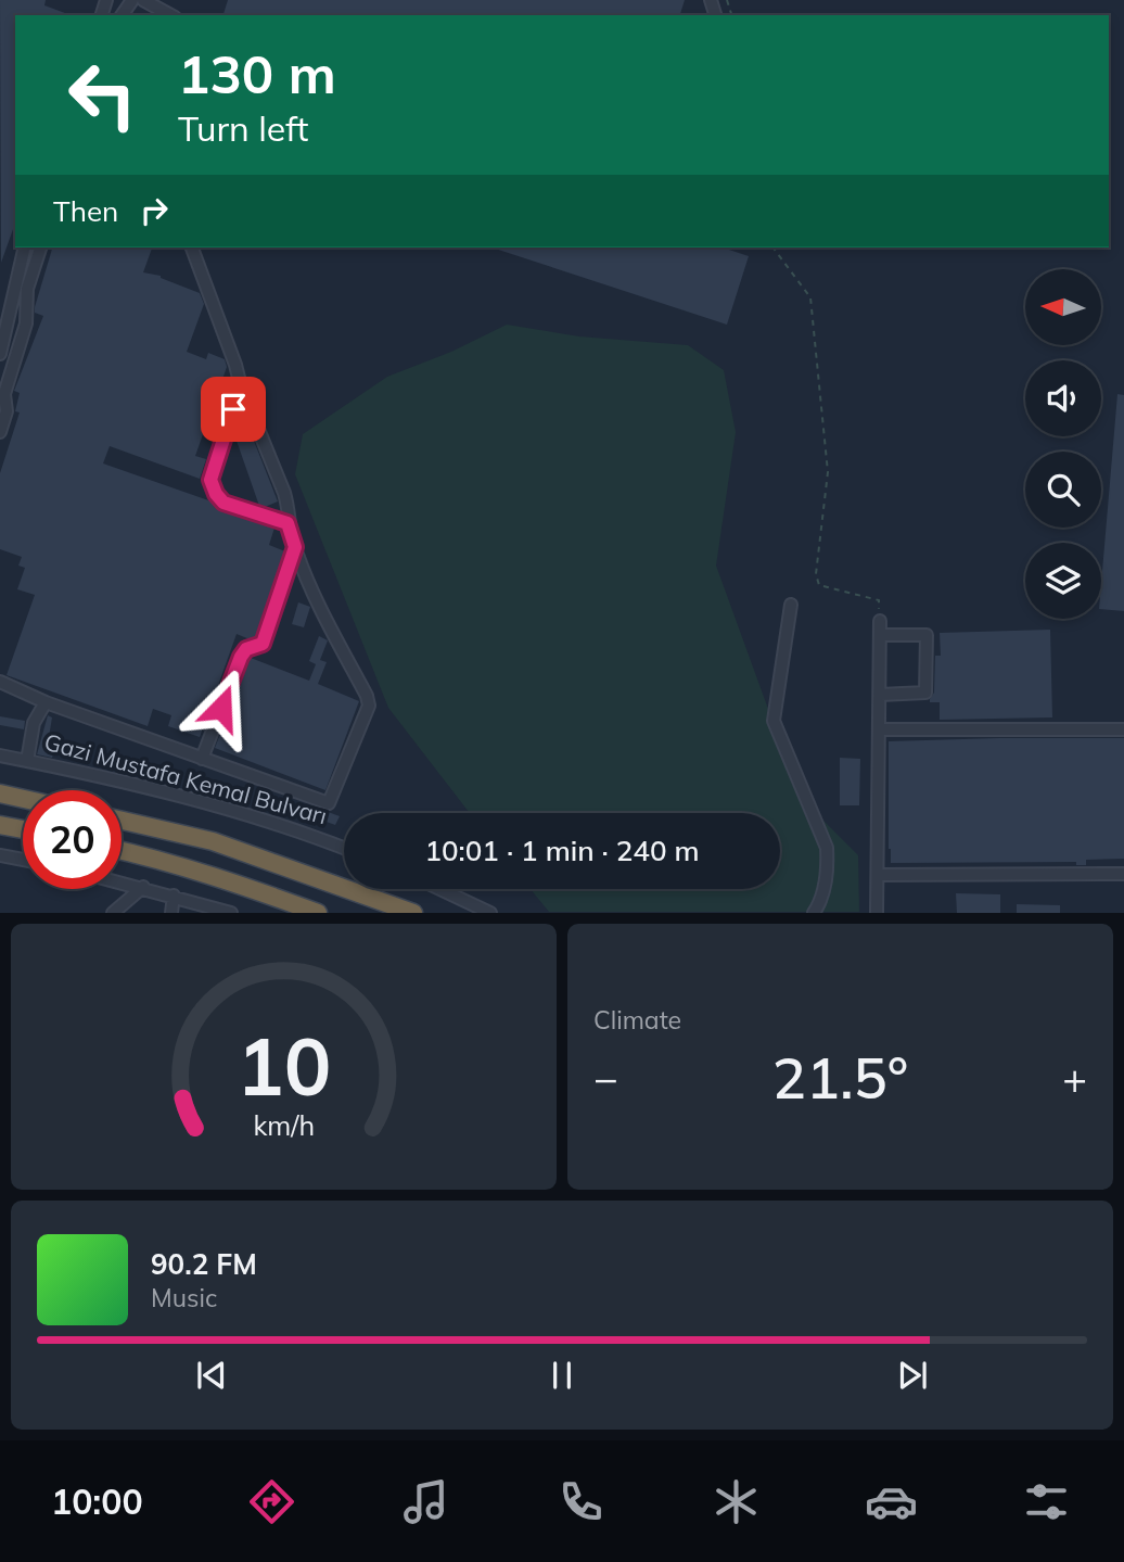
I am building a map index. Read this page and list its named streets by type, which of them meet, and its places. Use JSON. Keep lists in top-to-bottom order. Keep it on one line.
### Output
{"streets":{"street":["Gazi Mustafa Kemal Bulvarı"]},"north":"left","page":{"turn":["130 m","Turn left"],"then":"Then","limit":"20","trip":"10:01 · 1 min · 240 m","tile":"Climate","heat":["−","21.5°","+"],"song":["90.2 FM","Music"],"tabs":"10:00","gauge":["10","km/h"]}}
